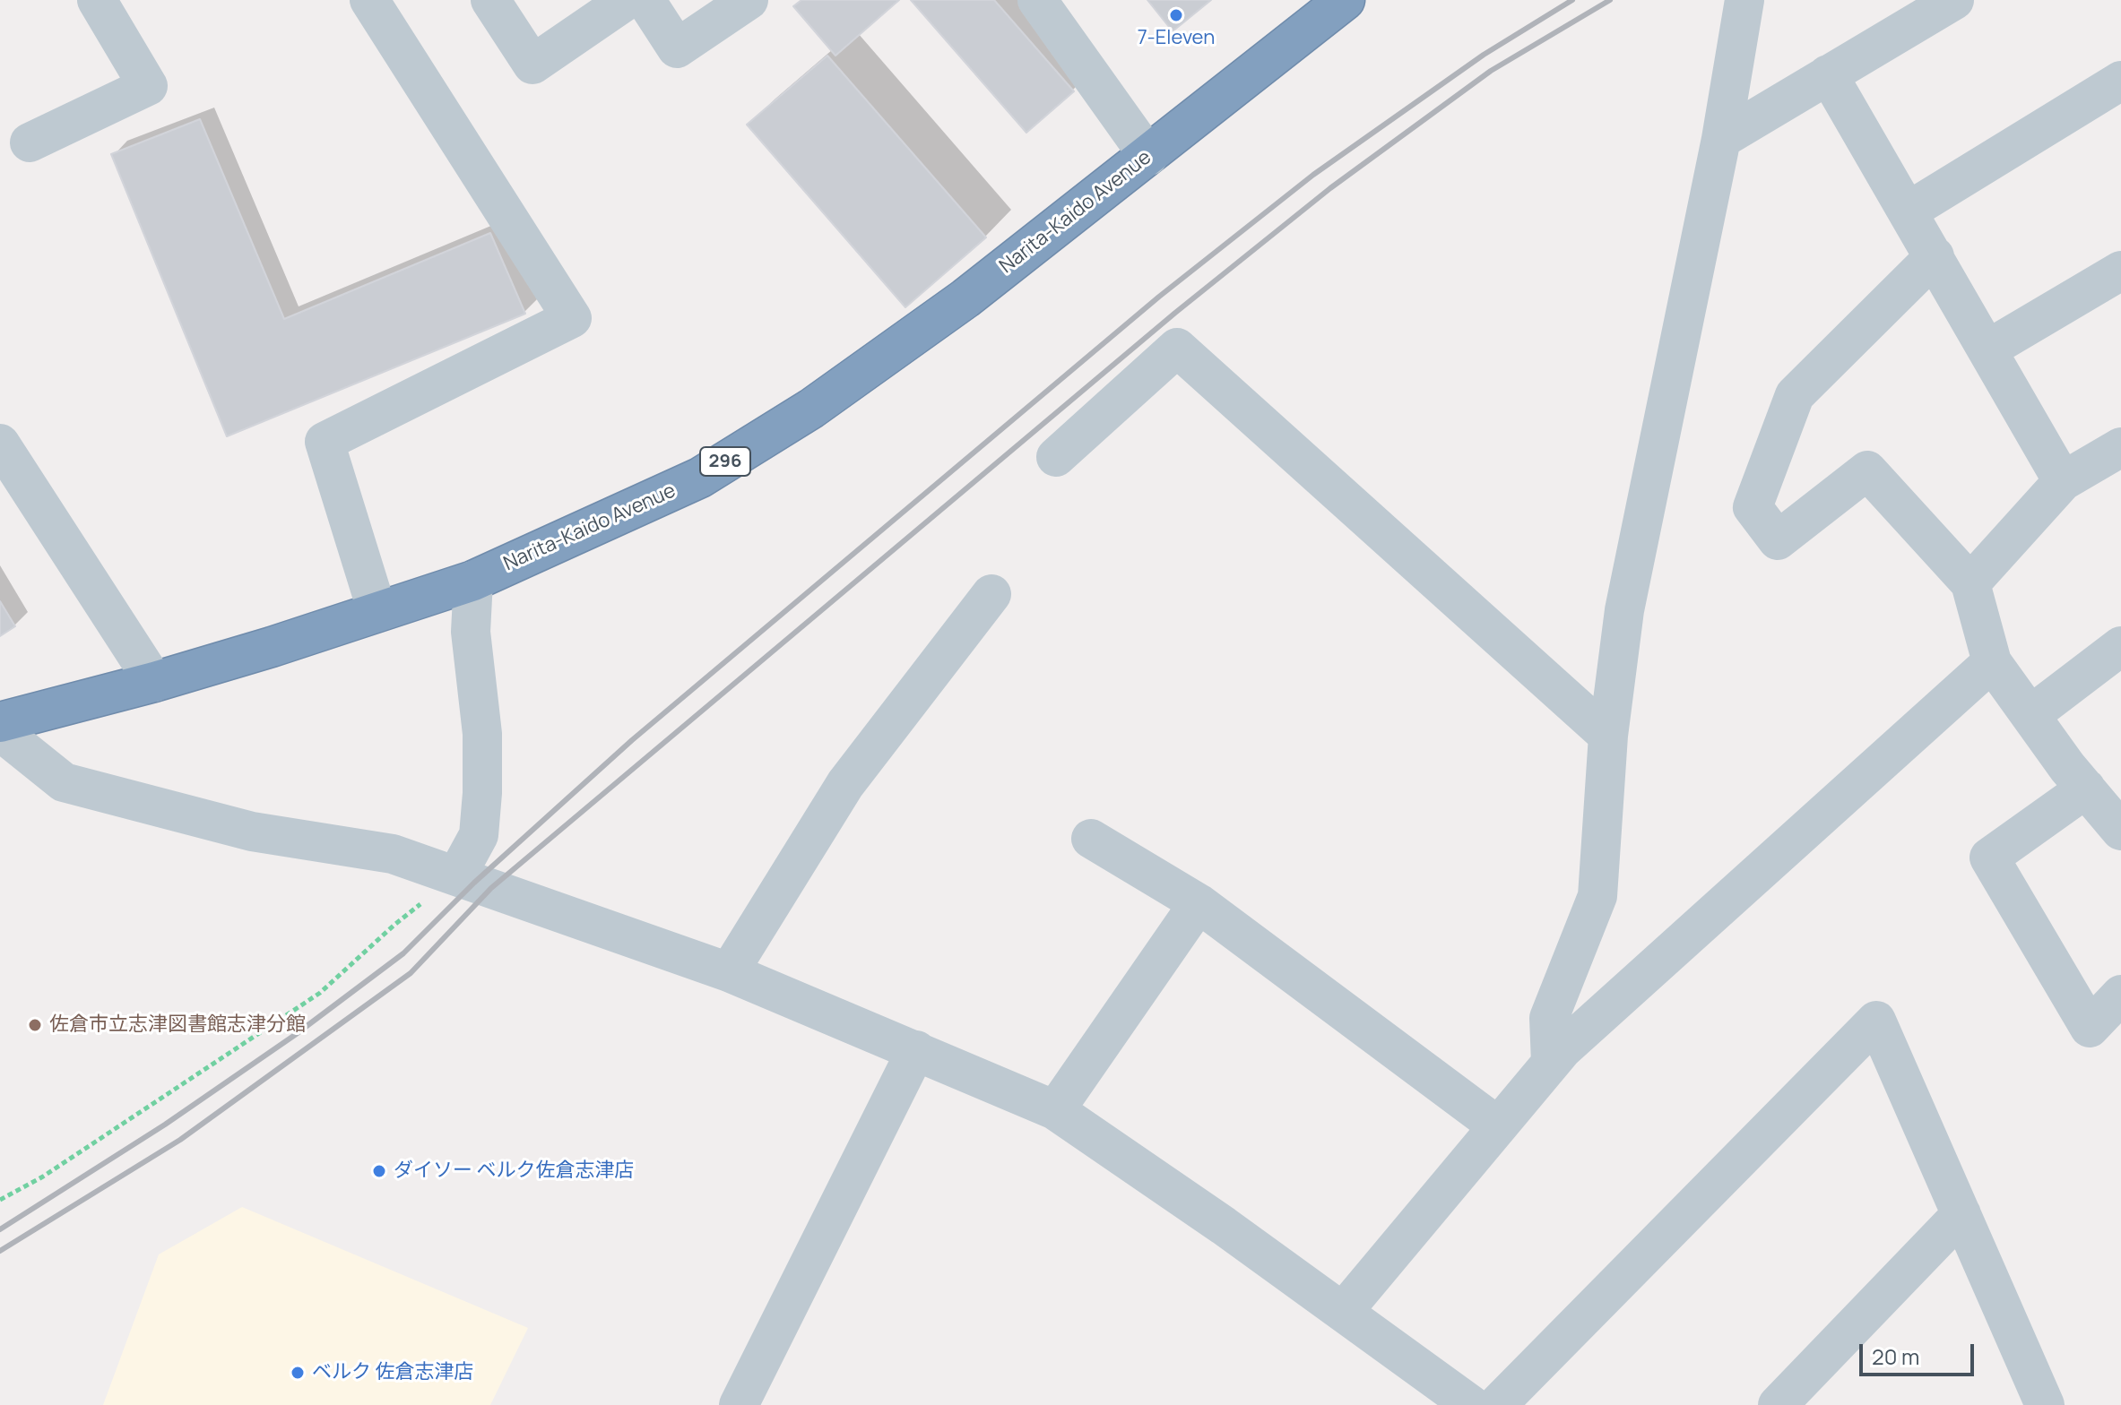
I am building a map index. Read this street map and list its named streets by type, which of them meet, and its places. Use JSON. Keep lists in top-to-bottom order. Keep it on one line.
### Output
{"streets":{"highway":["Narita-Kaido Avenue","296"]},"places":["7-Eleven","佐倉市立志津図書館志津分館","ダイソー ベルク佐倉志津店","ベルク 佐倉志津店"],"scale_bar":"20 m"}
